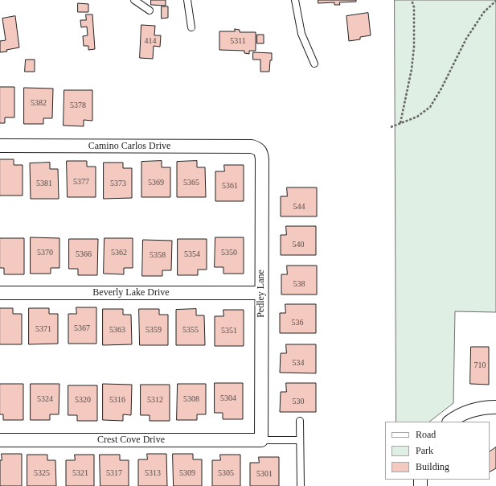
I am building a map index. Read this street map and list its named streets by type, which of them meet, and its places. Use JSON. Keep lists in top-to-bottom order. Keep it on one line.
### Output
{"streets":{"street":["Camino Carlos Drive","Beverly Lake Drive","Pedley Lane","Crest Cove Drive"]},"crossings":[["Camino Carlos Drive","Pedley Lane"],["Beverly Lake Drive","Pedley Lane"],["Pedley Lane","Crest Cove Drive"]],"house_numbers":["414","5311","5382","5378","5377","5369","5365","5381","5373","5361","544","540","5370","5362","5350","5366","5354","5358","538","536","5367","5371","5363","5359","5355","5351","534","710","5304","5324","5308","5320","5316","5312","530","5325","5321","5317","5313","5309","5305","5301"],"legend":["Road","Park","Building"]}
